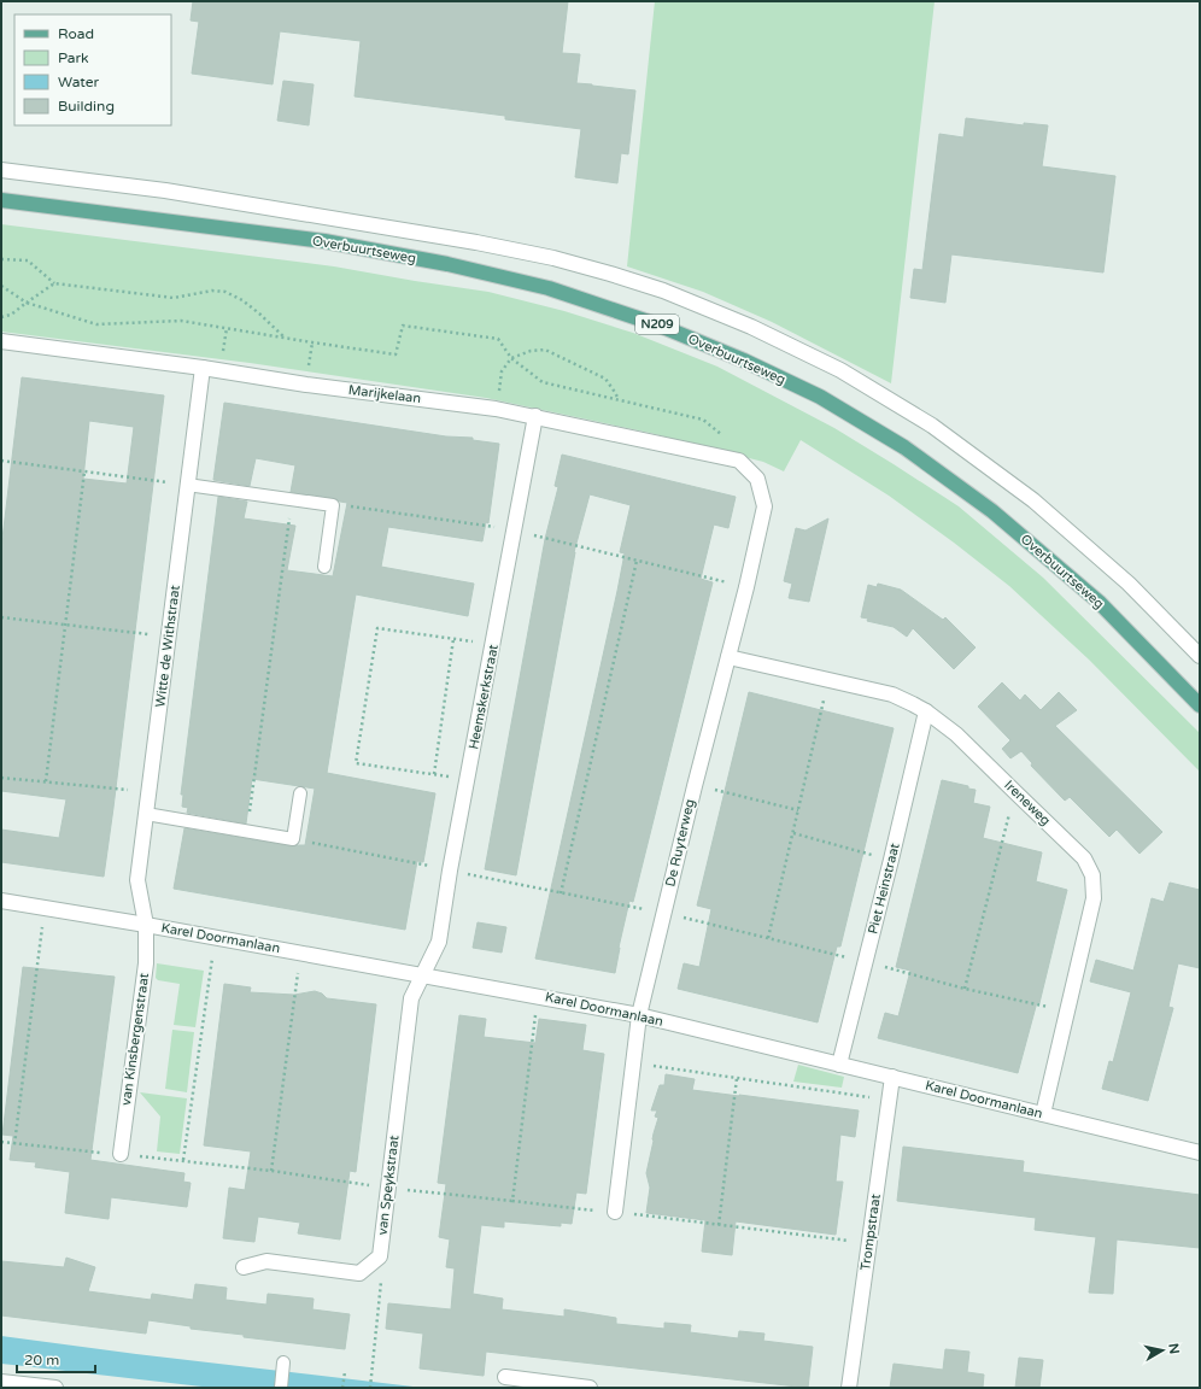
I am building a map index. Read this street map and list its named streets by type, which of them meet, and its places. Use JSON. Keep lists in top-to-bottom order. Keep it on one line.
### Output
{"streets":{"main road":["Overbuurtseweg","N209"],"street":["Marijkelaan","Witte de Withstraat","Heemskerkstraat","Ireneweg","De Ruyterweg","Piet Heinstraat","Karel Doormanlaan","van Kinsbergenstraat","van Speykstraat","Trompstraat"]},"crossings":[["Marijkelaan","Witte de Withstraat"],["Marijkelaan","Heemskerkstraat"],["Marijkelaan","De Ruyterweg"],["Witte de Withstraat","Karel Doormanlaan"],["Witte de Withstraat","van Kinsbergenstraat"],["Heemskerkstraat","Karel Doormanlaan"],["Heemskerkstraat","van Speykstraat"],["Ireneweg","De Ruyterweg"],["Ireneweg","Piet Heinstraat"],["Ireneweg","Karel Doormanlaan"],["De Ruyterweg","Karel Doormanlaan"],["Piet Heinstraat","Karel Doormanlaan"],["Karel Doormanlaan","van Kinsbergenstraat"],["Karel Doormanlaan","van Speykstraat"],["Karel Doormanlaan","Trompstraat"]],"legend":["Road","Park","Water","Building"],"scale_bar":"20 m","north":"right"}
